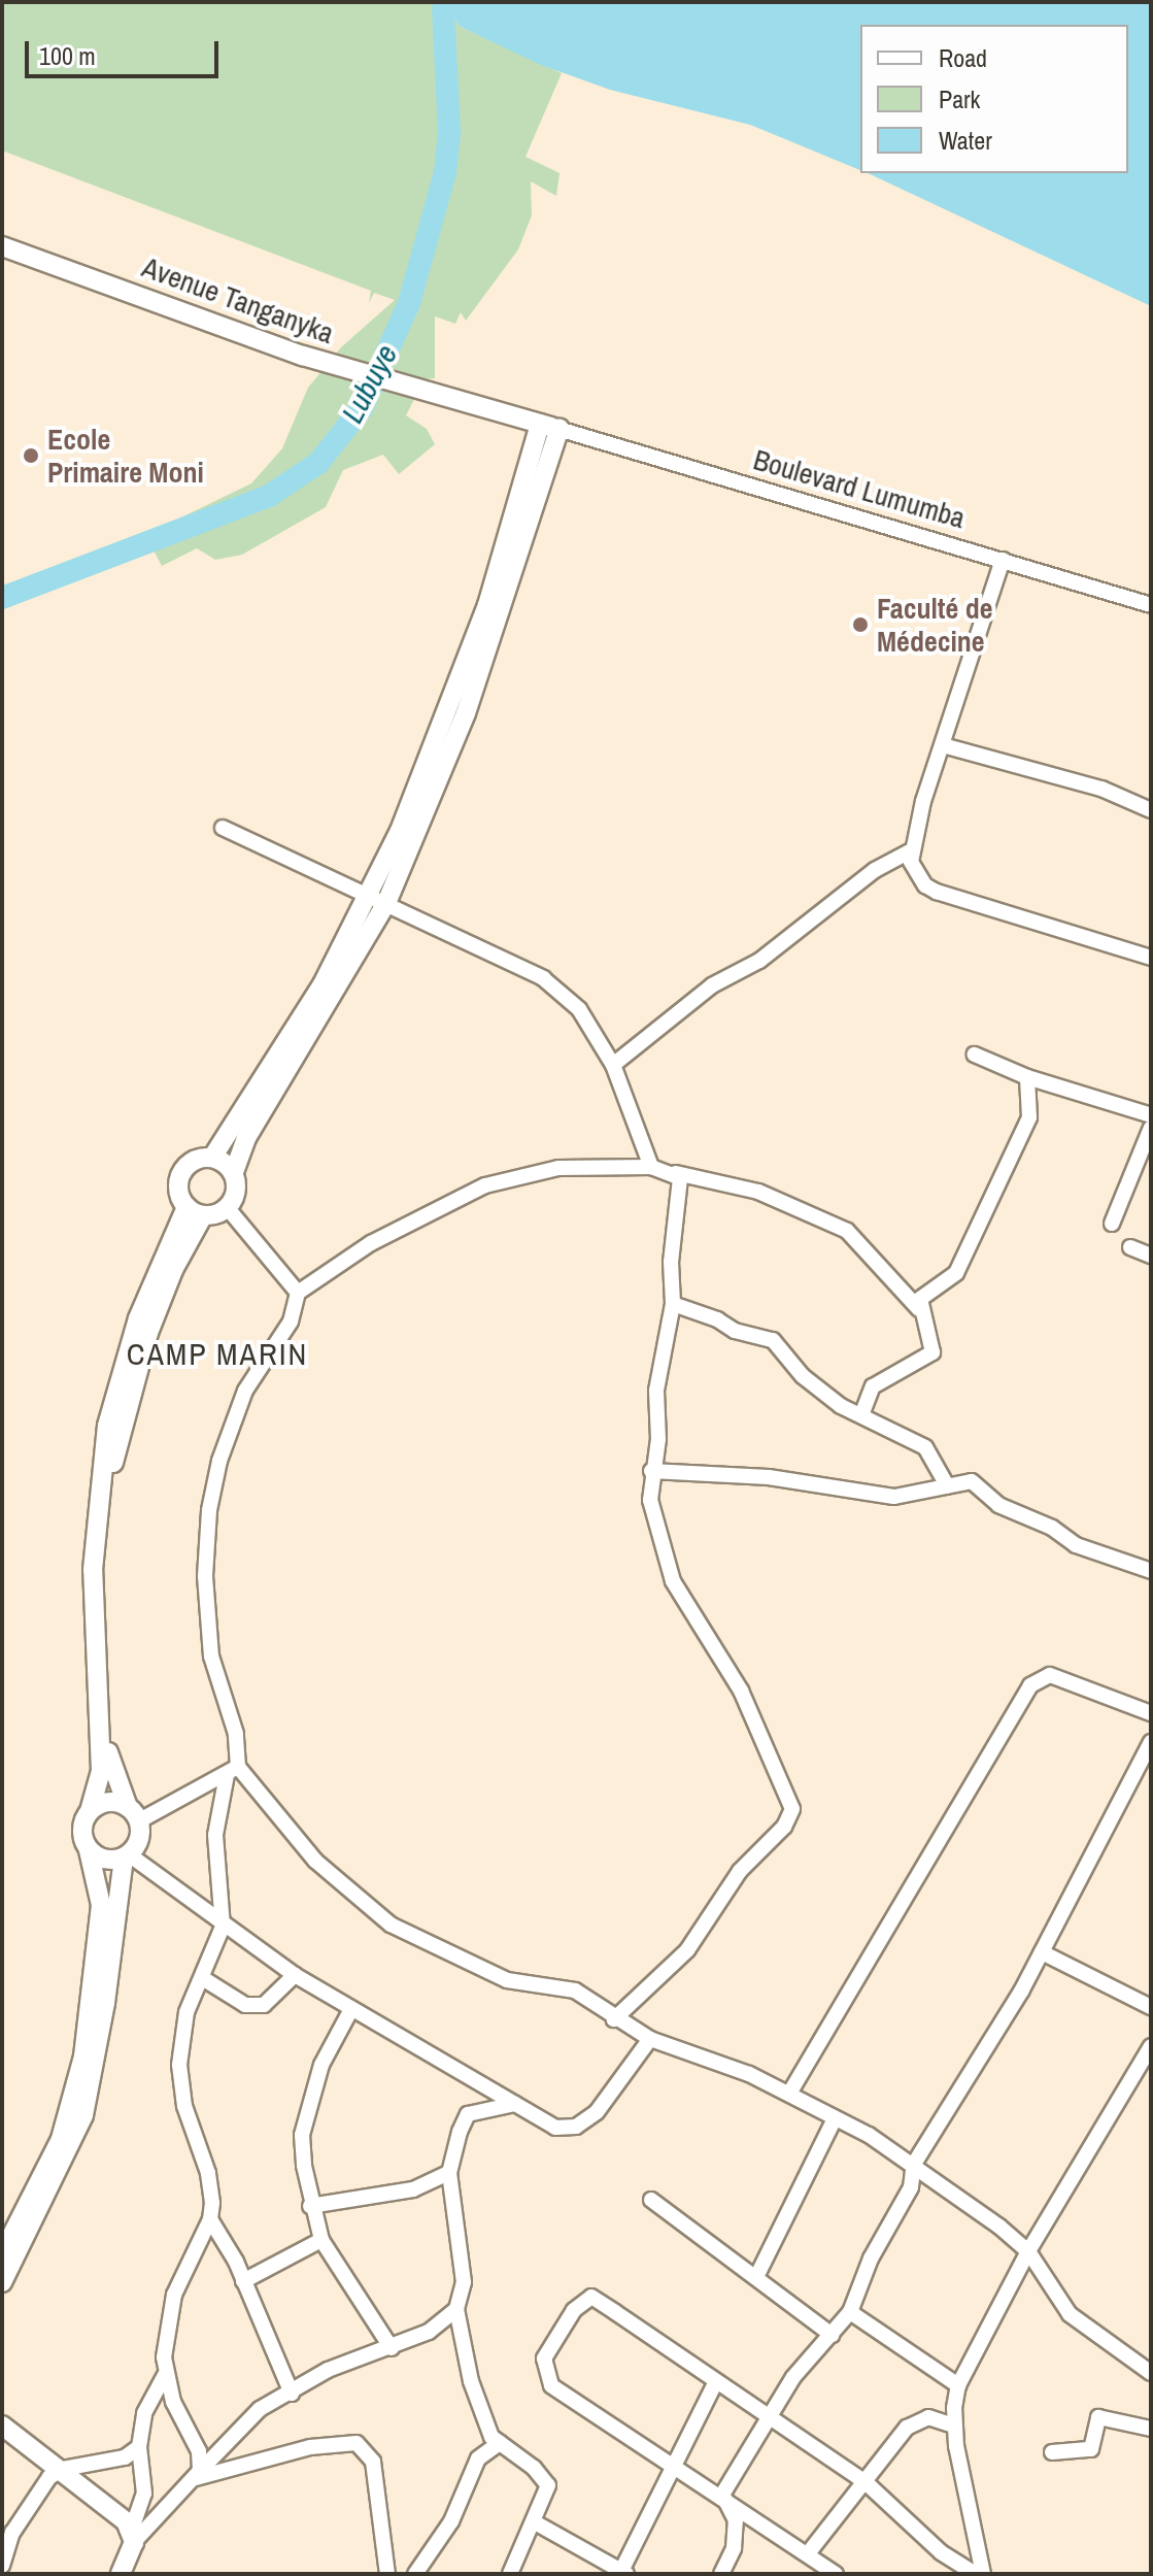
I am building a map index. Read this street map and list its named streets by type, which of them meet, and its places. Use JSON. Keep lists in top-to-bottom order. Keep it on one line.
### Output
{"streets":{"street":["Avenue Tanganyka","Boulevard Lumumba"]},"crossings":[["Avenue Tanganyka","Boulevard Lumumba"]],"districts":["CAMP MARIN"],"water":["Lubuye"],"places":["Ecole Primaire Moni","Faculté de Médecine"],"legend":["Road","Park","Water"],"scale_bar":"100 m"}
